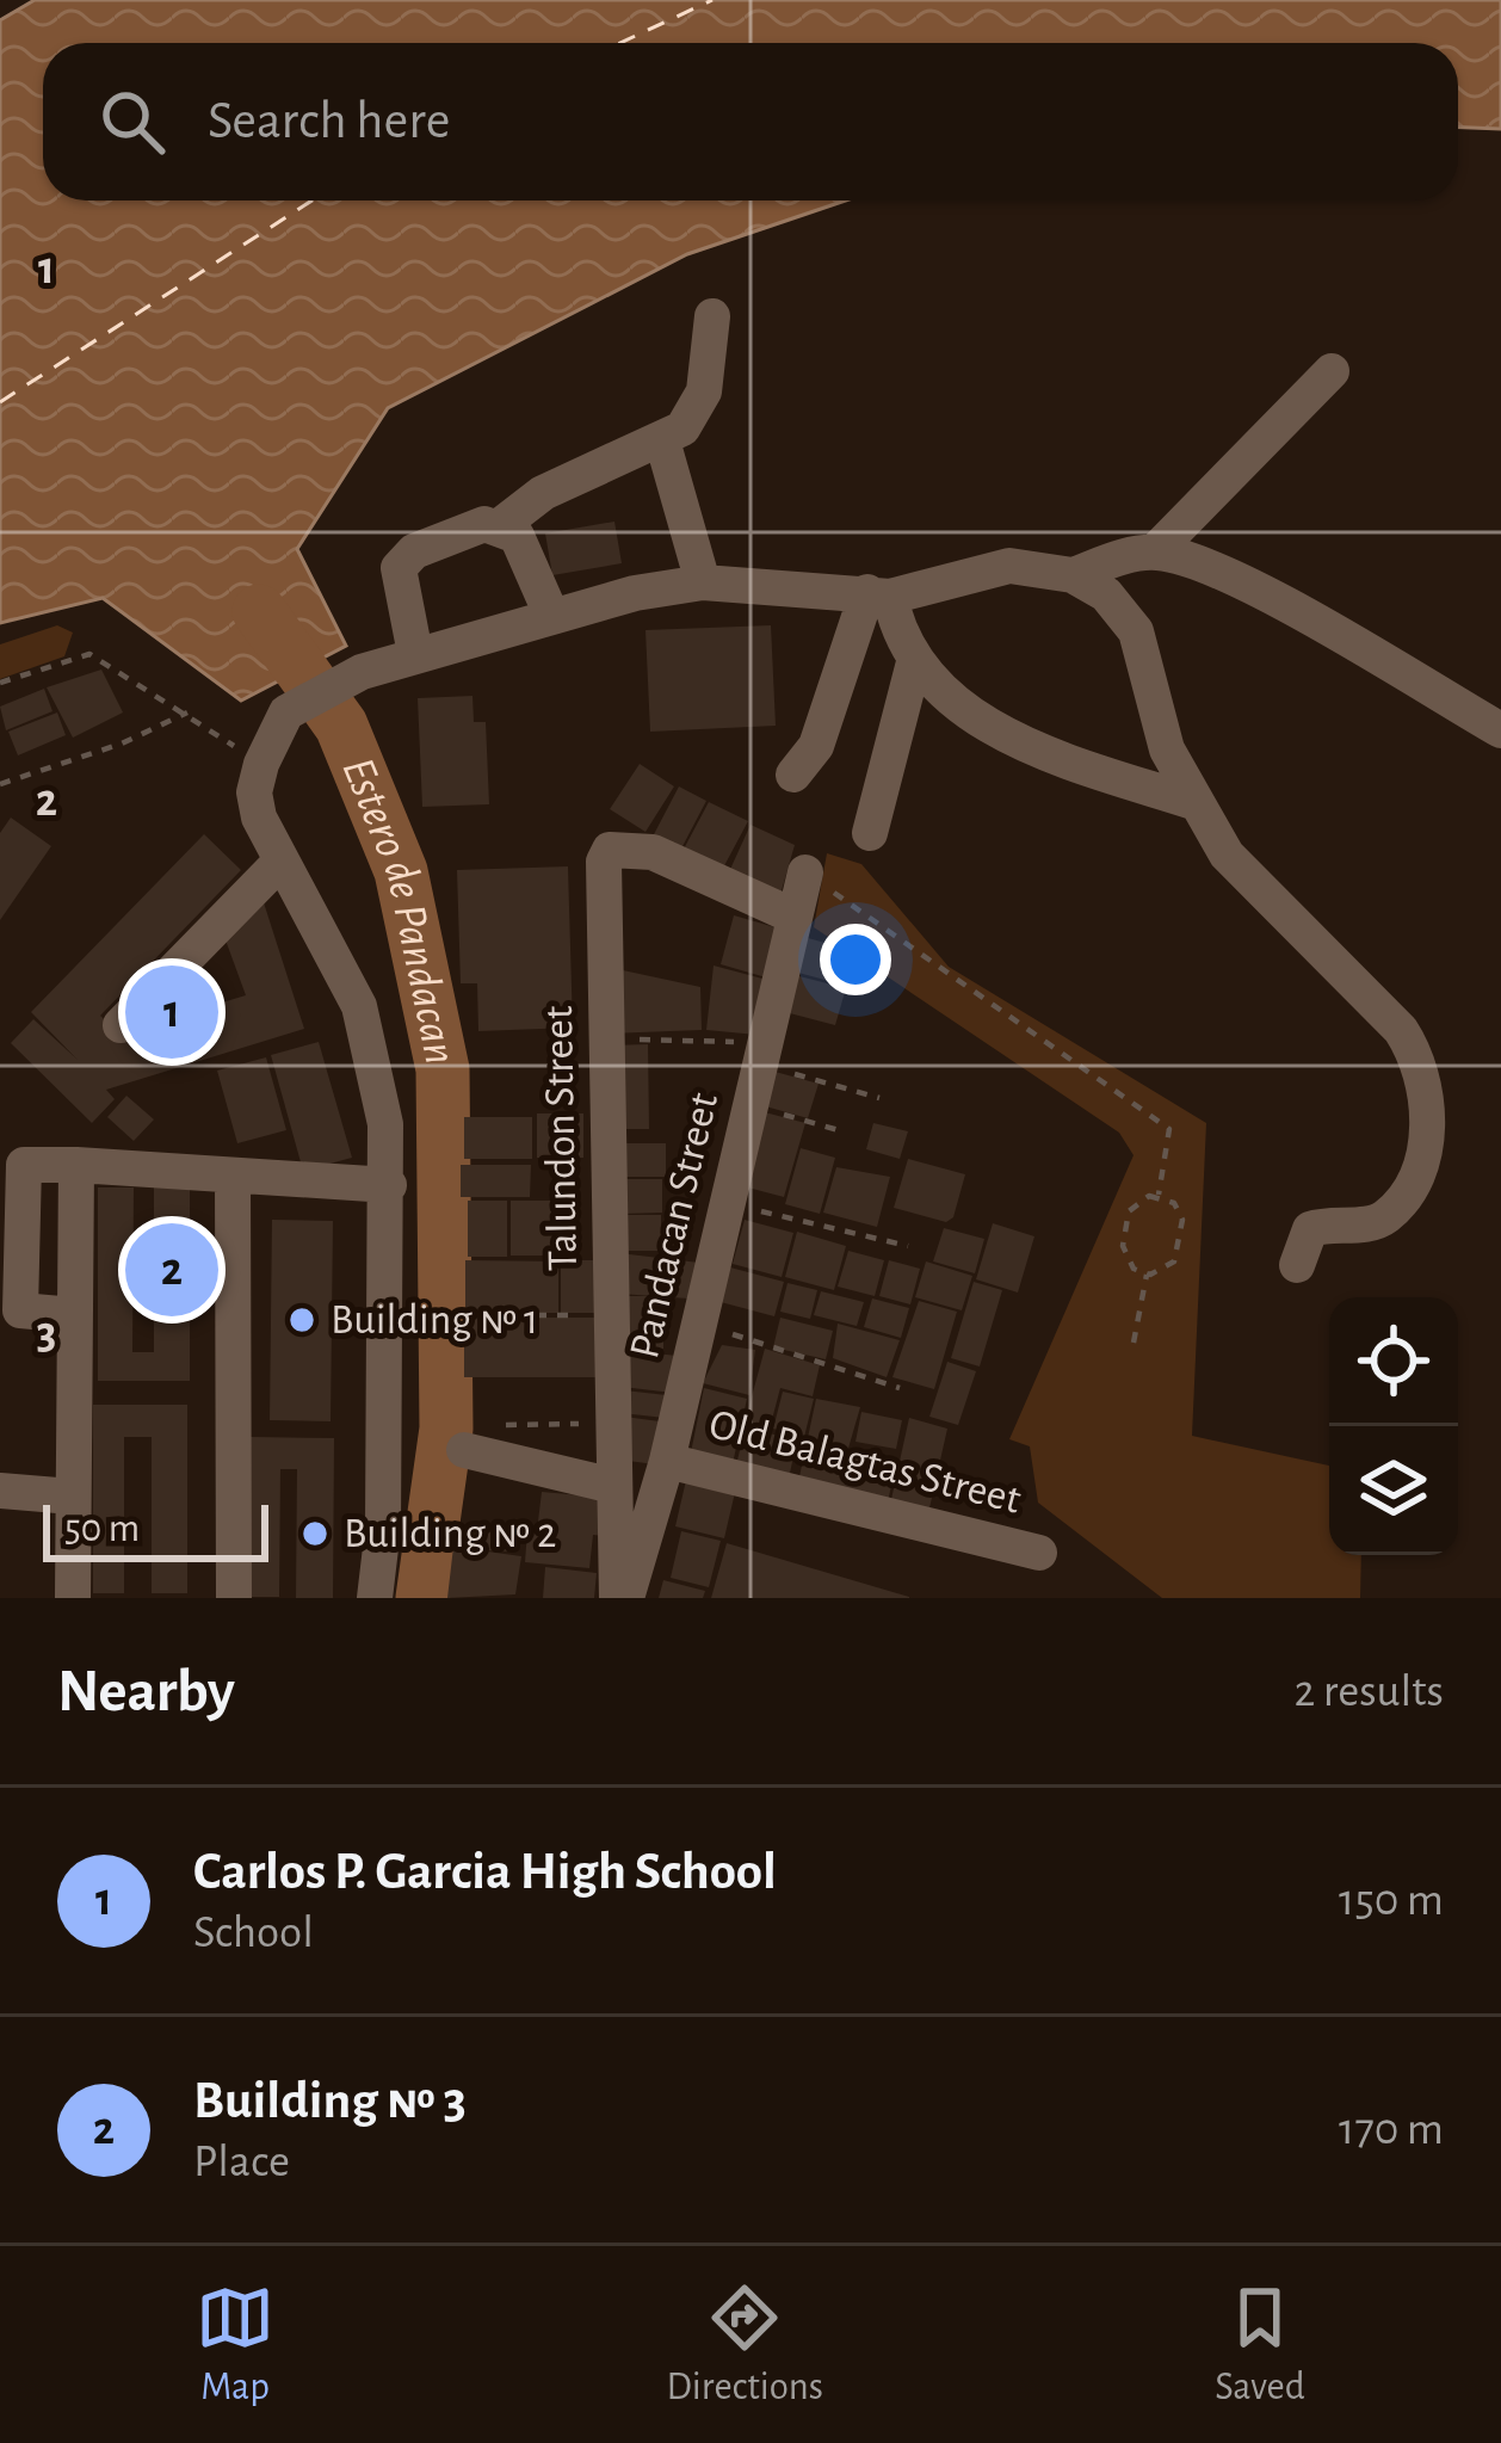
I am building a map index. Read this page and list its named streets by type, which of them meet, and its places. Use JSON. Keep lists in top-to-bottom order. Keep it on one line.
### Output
{"streets":{"street":["Talundon Street","Pandacan Street","Old Balagtas Street"]},"crossings":[["Talundon Street","Pandacan Street"],["Pandacan Street","Old Balagtas Street"]],"water":["Estero de Pandacan"],"places":["Building № 1","Building № 2"],"scale_bar":"50 m","page":{"search":"Search here","pins":["1","2"],"scale":"50 m","heading":["Nearby","2 results"],"list":[{"mark":"1","name":"Carlos P. Garcia High School","note":"School","value":"150 m"},{"mark":"2","name":"Building № 3","note":"Place","value":"170 m"}],"nav":["Map","Directions","Saved"]},"grid":{"rows":["1","2","3"]}}
